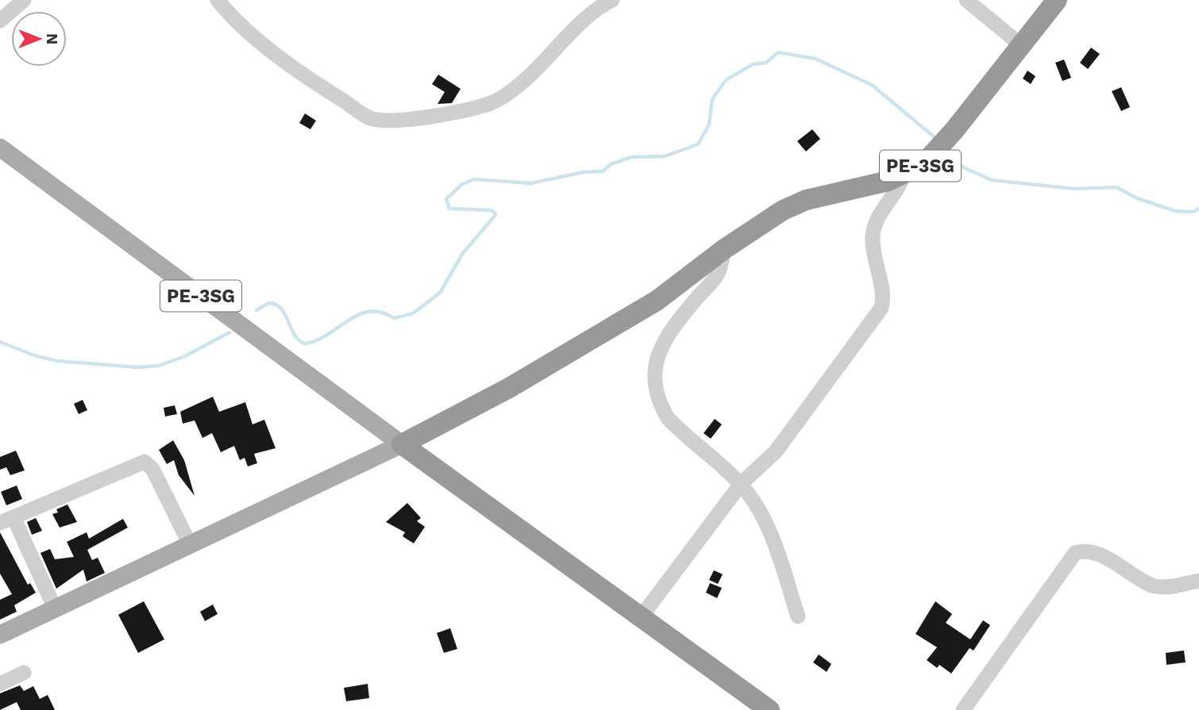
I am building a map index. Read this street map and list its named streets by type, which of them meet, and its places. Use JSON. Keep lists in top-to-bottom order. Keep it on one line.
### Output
{"streets":{"highway":["PE-3SG"]},"north":"right"}
